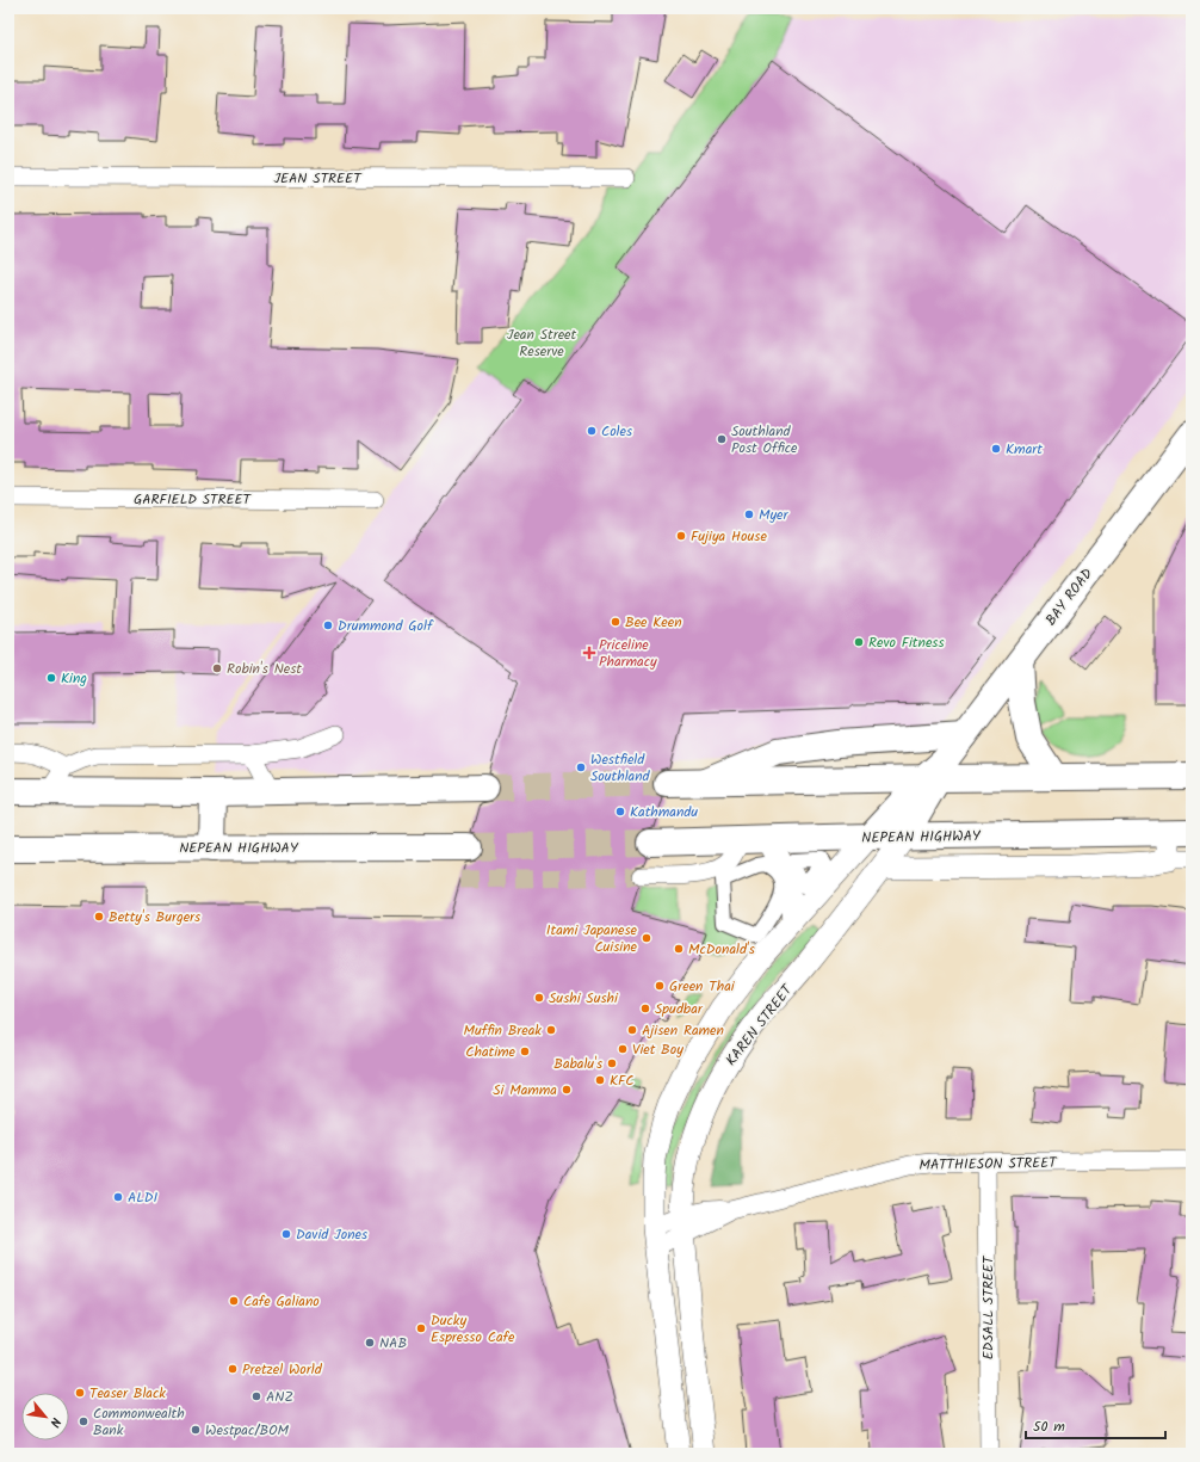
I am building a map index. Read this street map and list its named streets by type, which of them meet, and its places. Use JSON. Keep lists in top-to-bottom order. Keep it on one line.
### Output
{"streets":{"main road":["BAY ROAD","NEPEAN HIGHWAY","KAREN STREET"],"street":["JEAN STREET","GARFIELD STREET","MATTHIESON STREET","EDSALL STREET"]},"crossings":[["BAY ROAD","NEPEAN HIGHWAY"],["BAY ROAD","KAREN STREET"],["NEPEAN HIGHWAY","KAREN STREET"],["KAREN STREET","MATTHIESON STREET"],["MATTHIESON STREET","EDSALL STREET"]],"parks":["Jean Street Reserve"],"places":{"other":["Coles","Southland Post Office","Kmart","Myer","Fujiya House","Bee Keen","Drummond Golf","Revo Fitness","Robin's Nest","King","Westfield Southland","Kathmandu","Betty's Burgers","Itami Japanese Cuisine","McDonald's","Green Thai","Sushi Sushi","Spudbar","Muffin Break","Ajisen Ramen","Viet Boy","Chatime","Babalu's","KFC","Si Mamma","ALDI","David Jones","Cafe Galiano","Ducky Espresso Cafe","NAB","Pretzel World","Teaser Black","ANZ","Commonwealth Bank","Westpac/BOM"],"health":["Priceline Pharmacy"]},"scale_bar":"50 m","north":"bottom right"}
